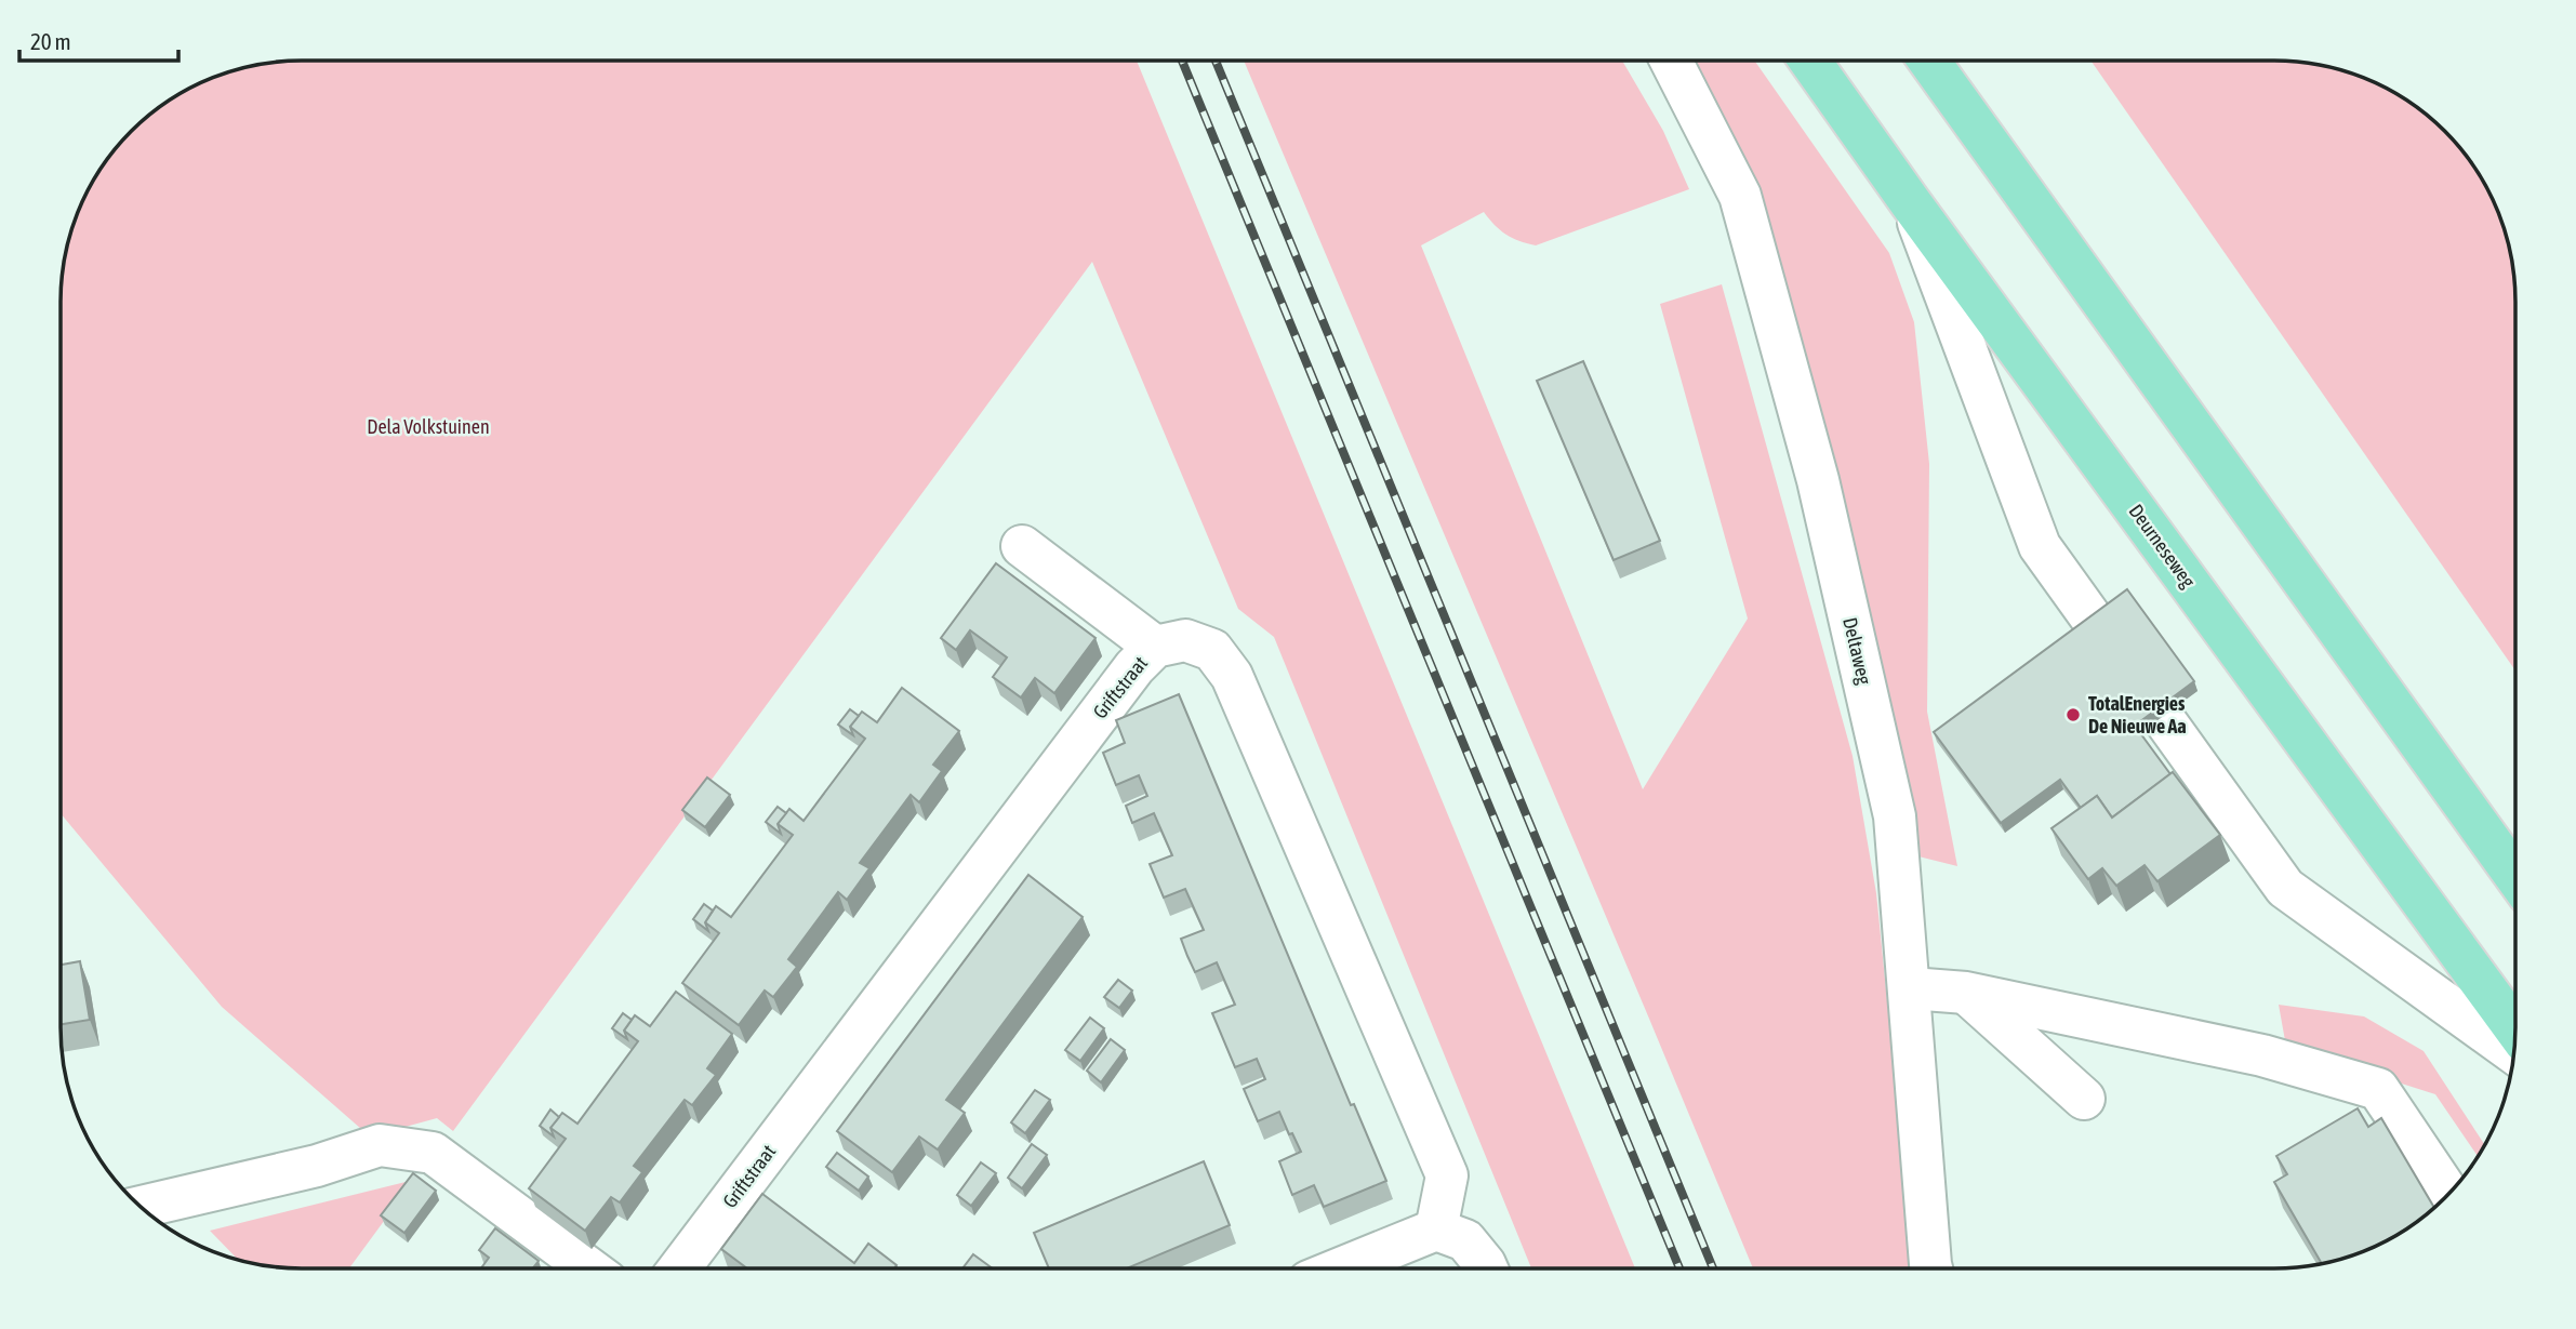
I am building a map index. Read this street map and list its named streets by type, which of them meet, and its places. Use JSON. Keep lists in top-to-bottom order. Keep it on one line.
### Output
{"streets":{"main road":["Deurneseweg"],"street":["Deltaweg","Griftstraat"]},"parks":["Dela Volkstuinen"],"places":["TotalEnergies De Nieuwe Aa"],"scale_bar":"20 m"}
